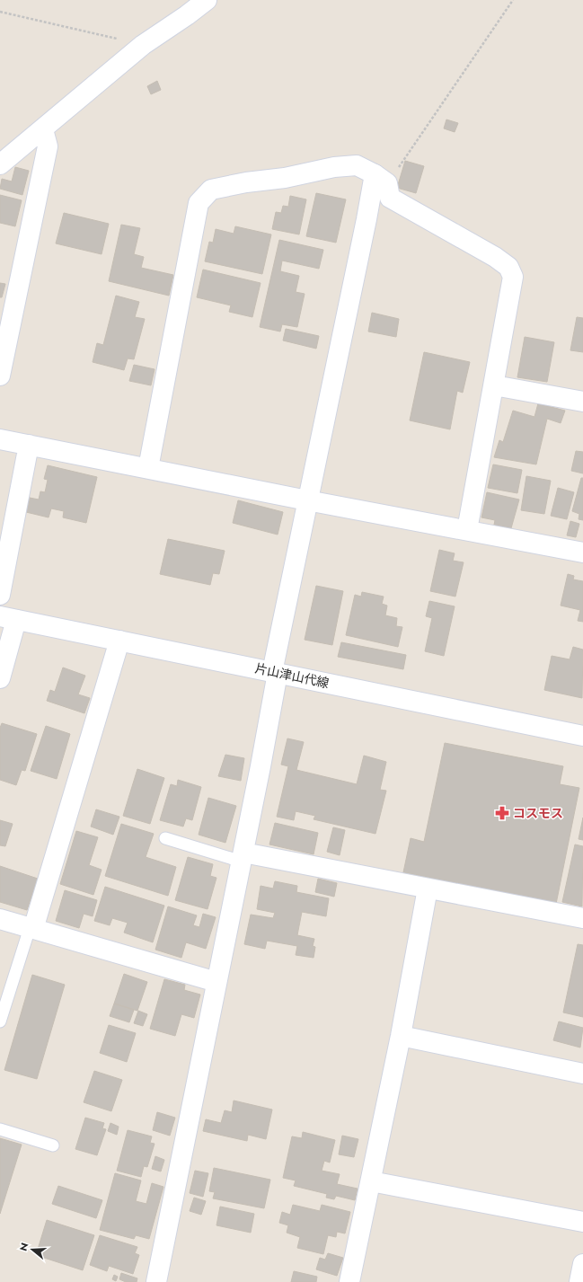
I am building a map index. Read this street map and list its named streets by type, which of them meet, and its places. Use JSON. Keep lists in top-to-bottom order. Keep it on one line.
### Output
{"streets":{"street":["片山津山代線"]},"places":{"pharmacy":["コスモス"]},"north":"left"}
